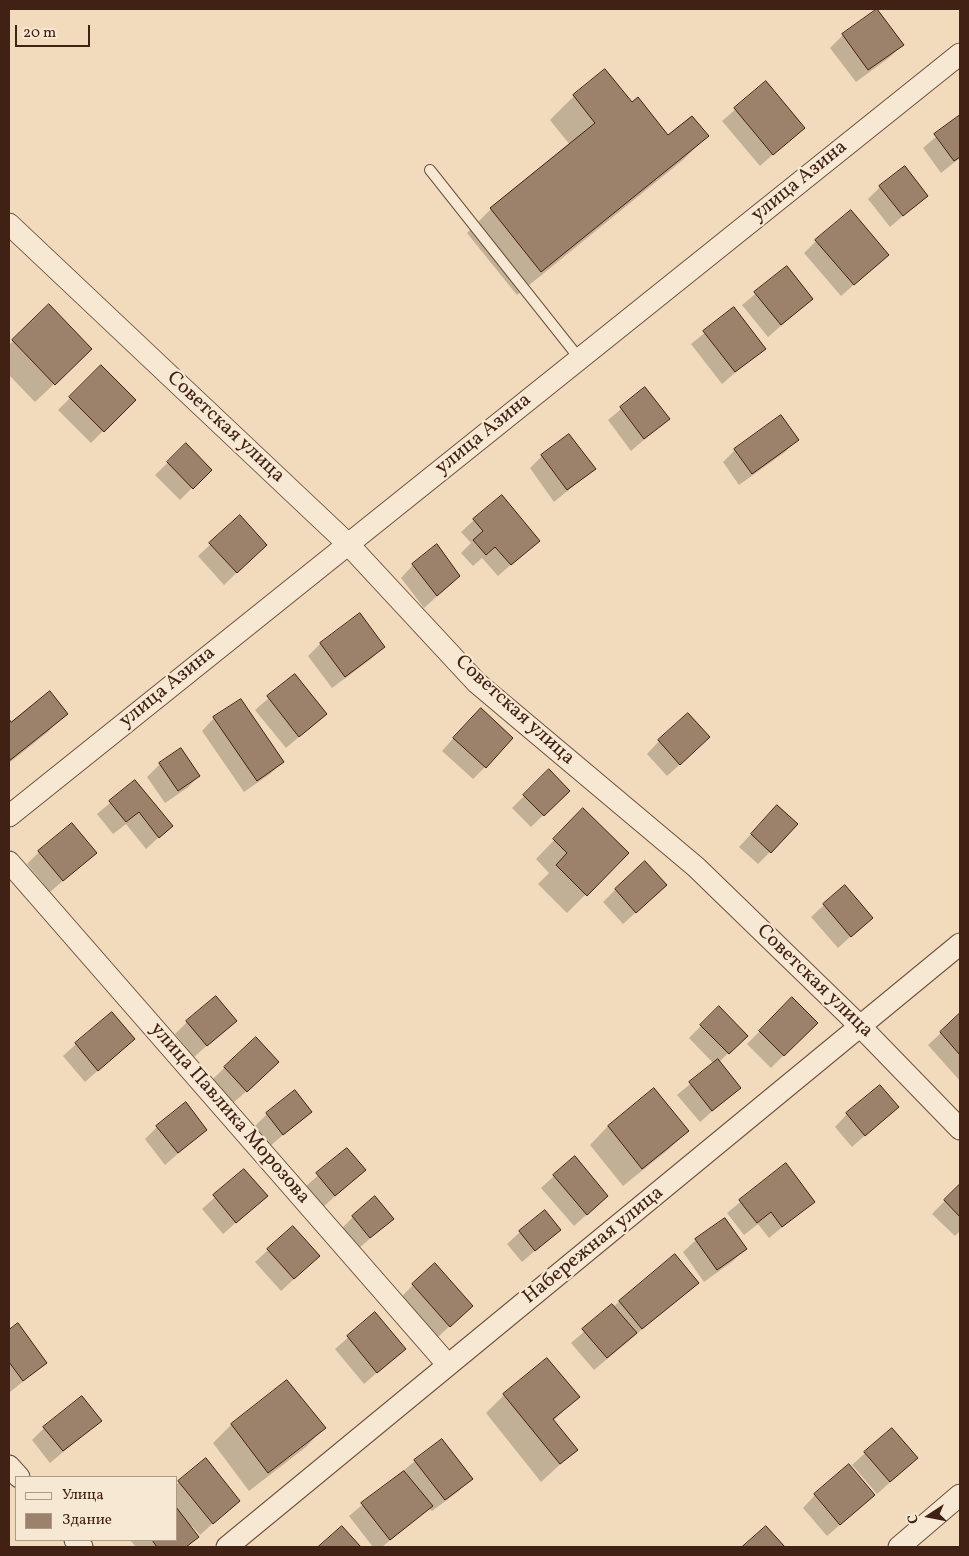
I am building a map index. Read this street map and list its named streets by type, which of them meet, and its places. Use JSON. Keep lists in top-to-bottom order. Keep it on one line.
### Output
{"streets":{"street":["улица Азина","Советская улица","улица Павлика Морозова","Набережная улица"]},"crossings":[["улица Азина","Советская улица"],["Советская улица","Набережная улица"],["улица Павлика Морозова","Набережная улица"]],"legend":["Улица","Здание"],"scale_bar":"20 m","north":"left"}
